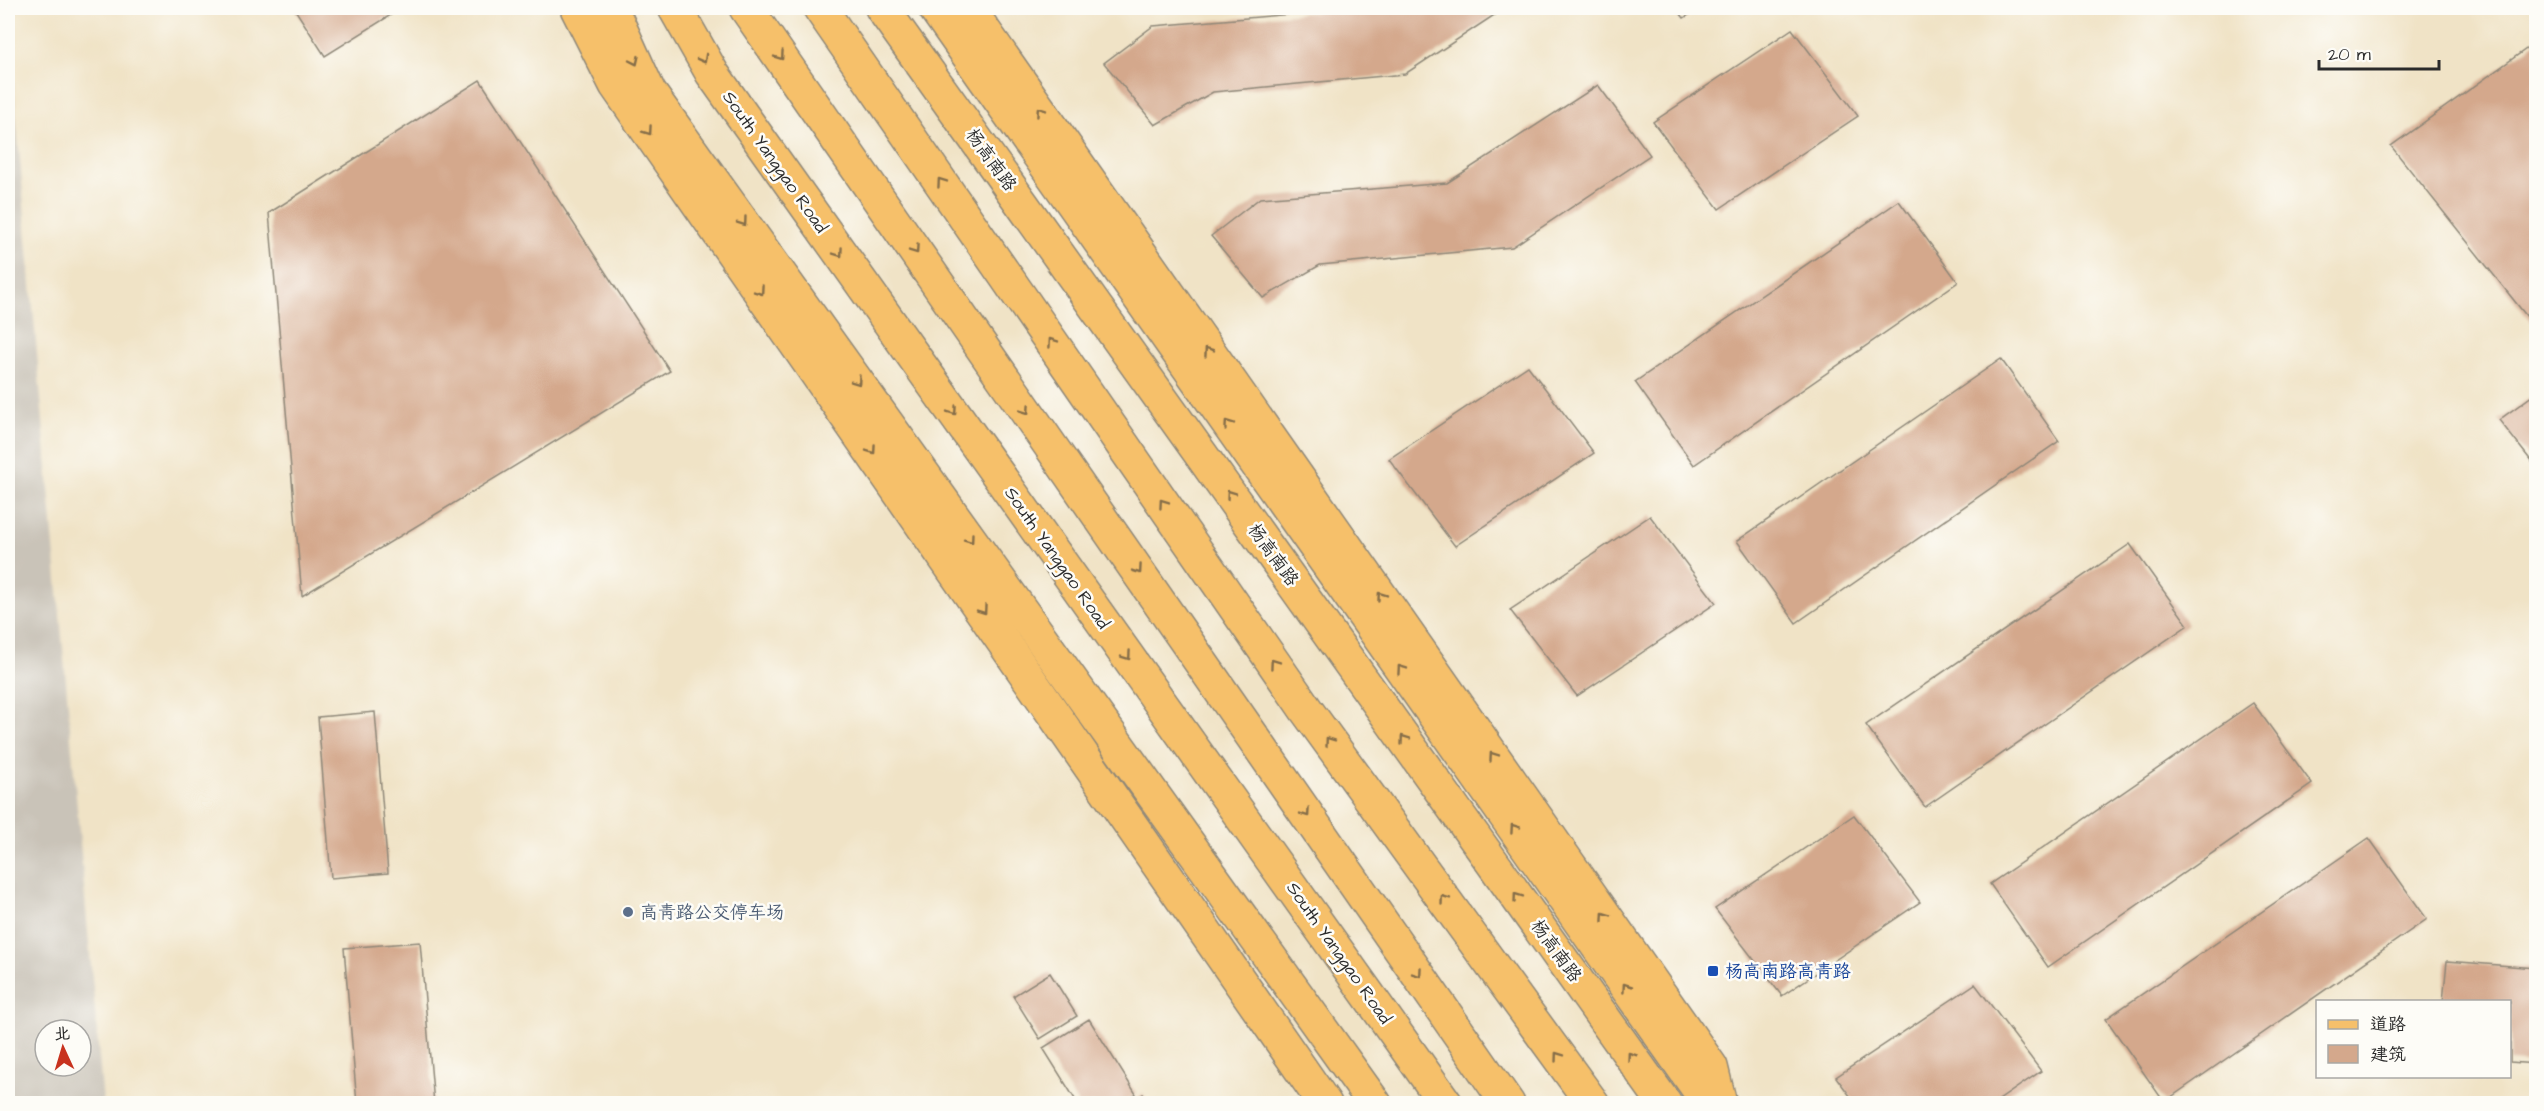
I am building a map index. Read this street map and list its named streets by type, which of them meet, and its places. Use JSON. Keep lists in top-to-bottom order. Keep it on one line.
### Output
{"streets":{"main road":["杨高南路","South Yanggao Road"]},"places":{"other":["高青路公交停车场"],"transit":["杨高南路高青路"]},"legend":["道路","建筑"],"scale_bar":"20 m","north":"top"}
